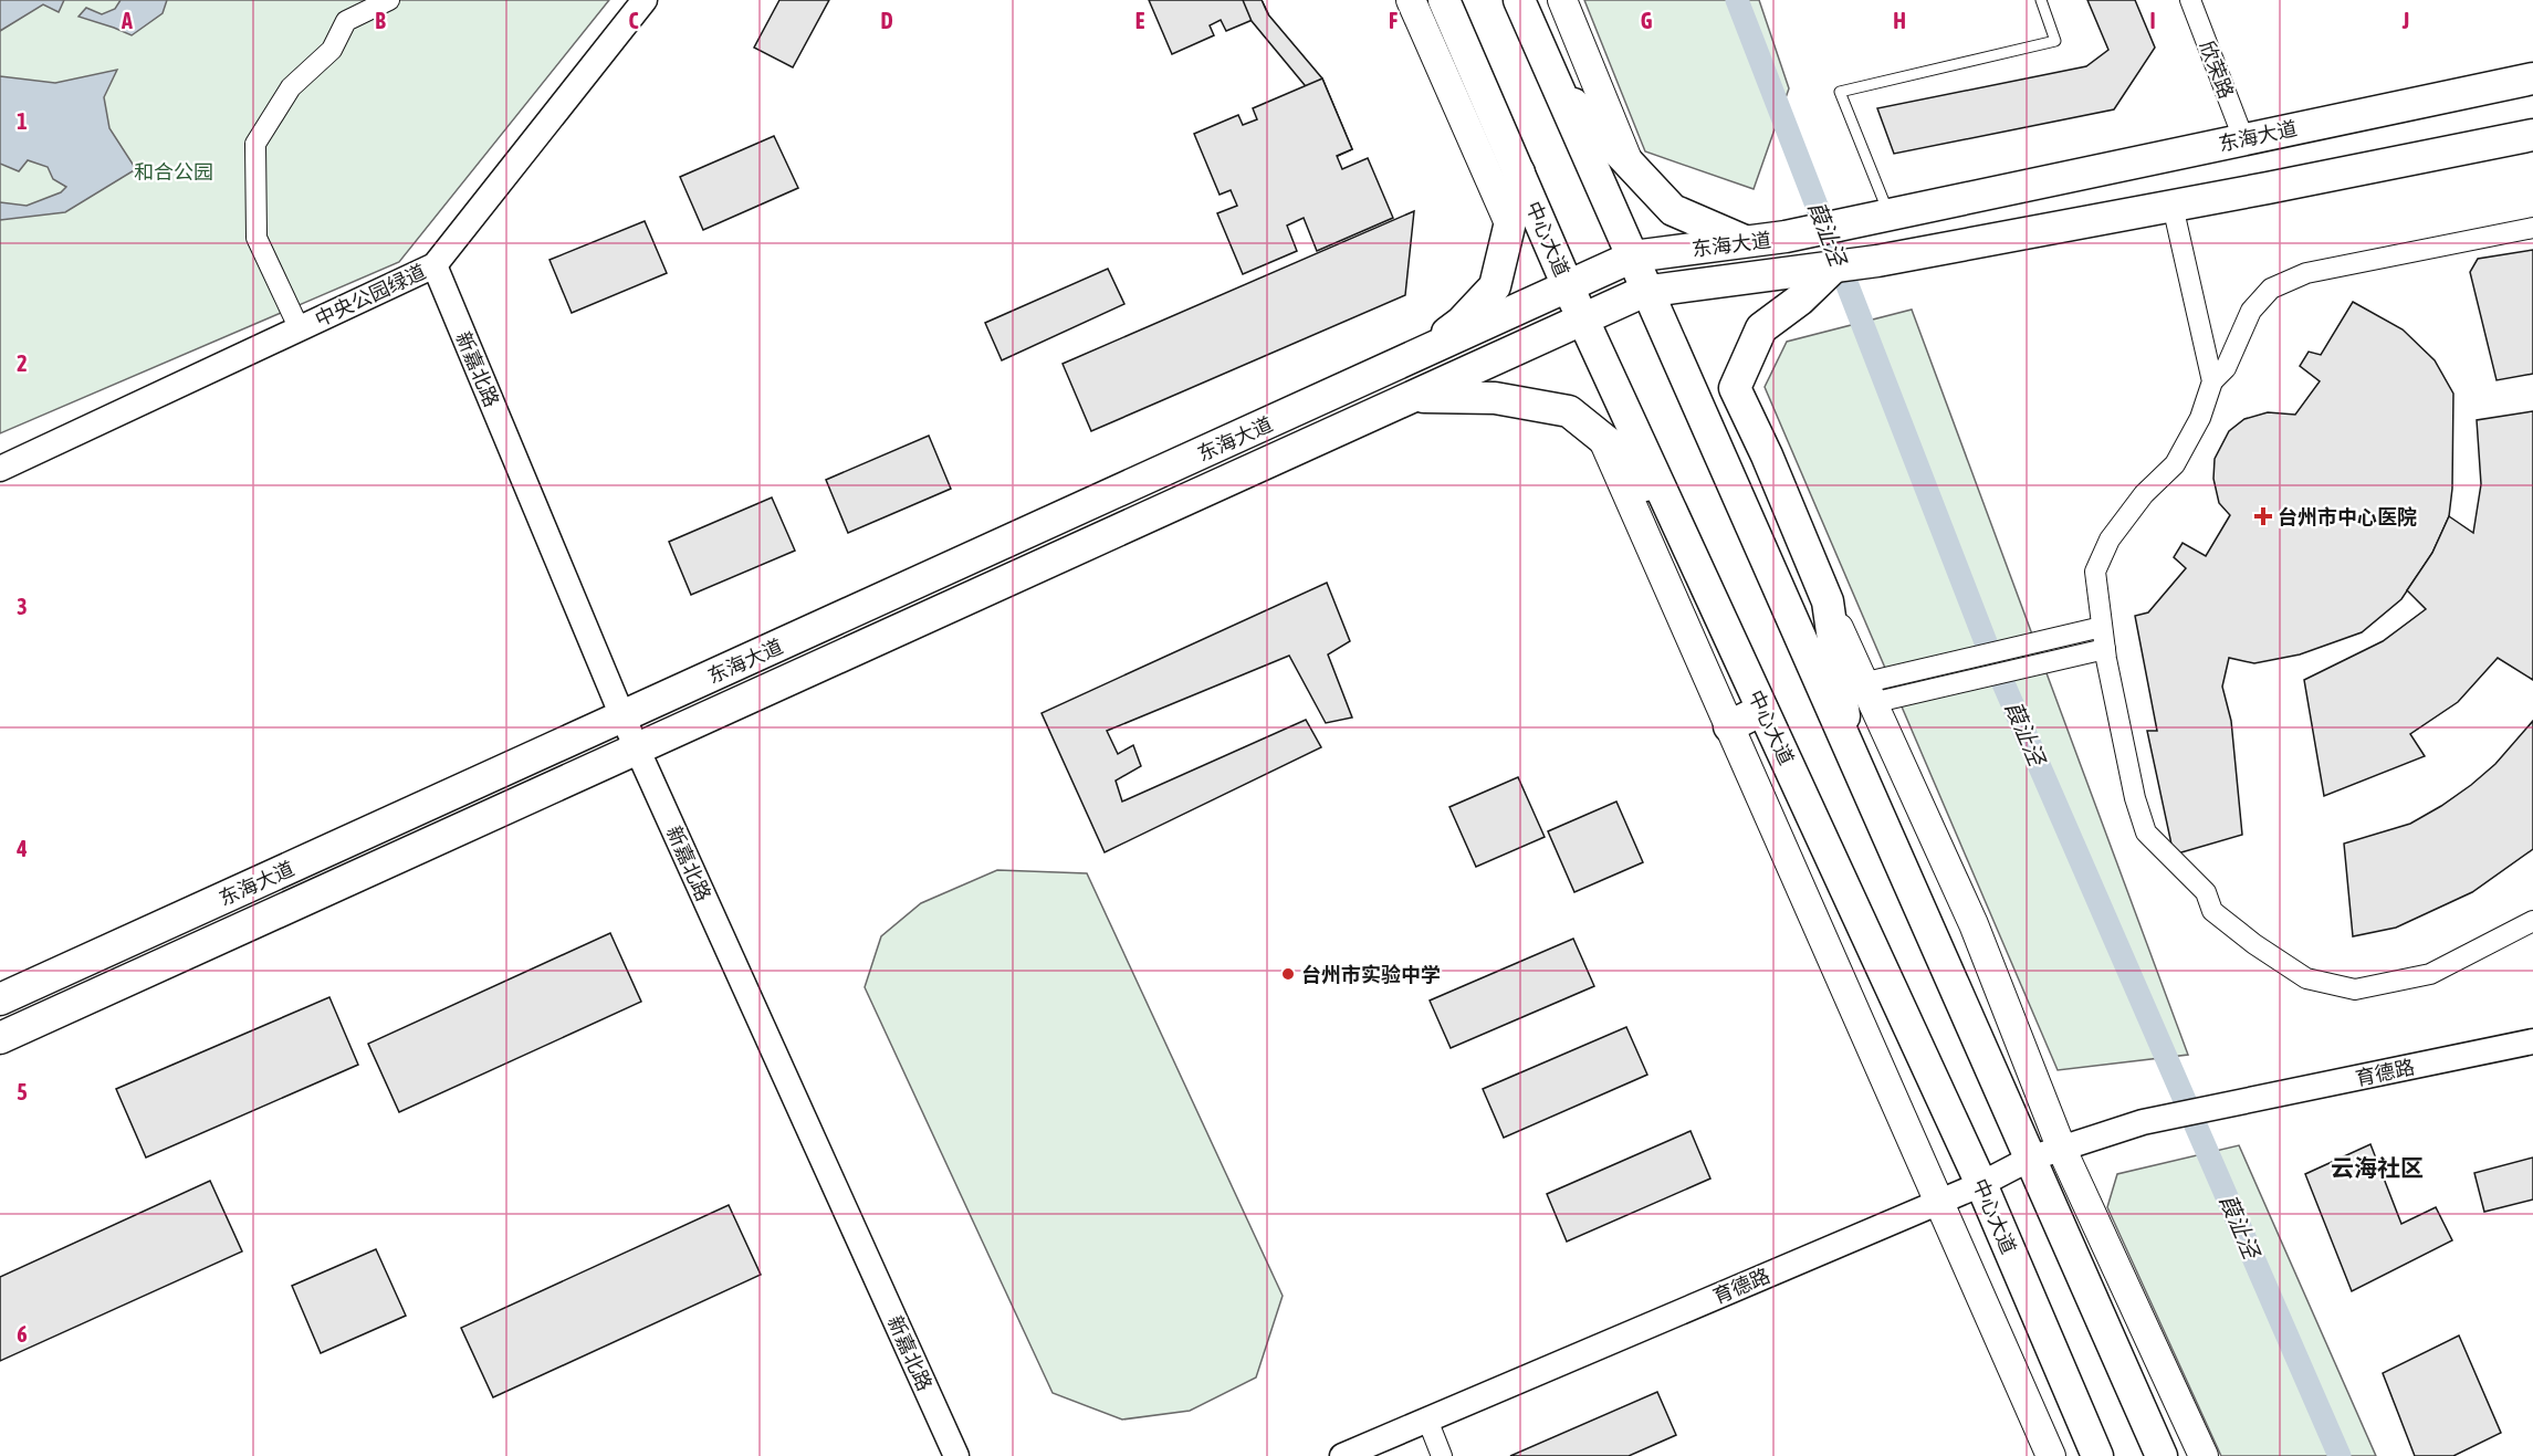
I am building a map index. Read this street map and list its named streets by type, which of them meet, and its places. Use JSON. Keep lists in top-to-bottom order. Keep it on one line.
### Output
{"streets":{"main road":["东海大道","中心大道"],"street":["欣荣路","中央公园绿道","新嘉北路","育德路"]},"crossings":[["欣荣路","东海大道"],["东海大道","中心大道"],["东海大道","新嘉北路"],["中心大道","育德路"],["中央公园绿道","新嘉北路"]],"districts":["云海社区"],"water":["葭沚泾"],"parks":["和合公园"],"places":{"health":["台州市中心医院"],"other":["台州市实验中学"]},"grid":{"columns":["A","B","C","D","E","F","G","H","I","J"],"rows":["1","2","3","4","5","6"]}}
